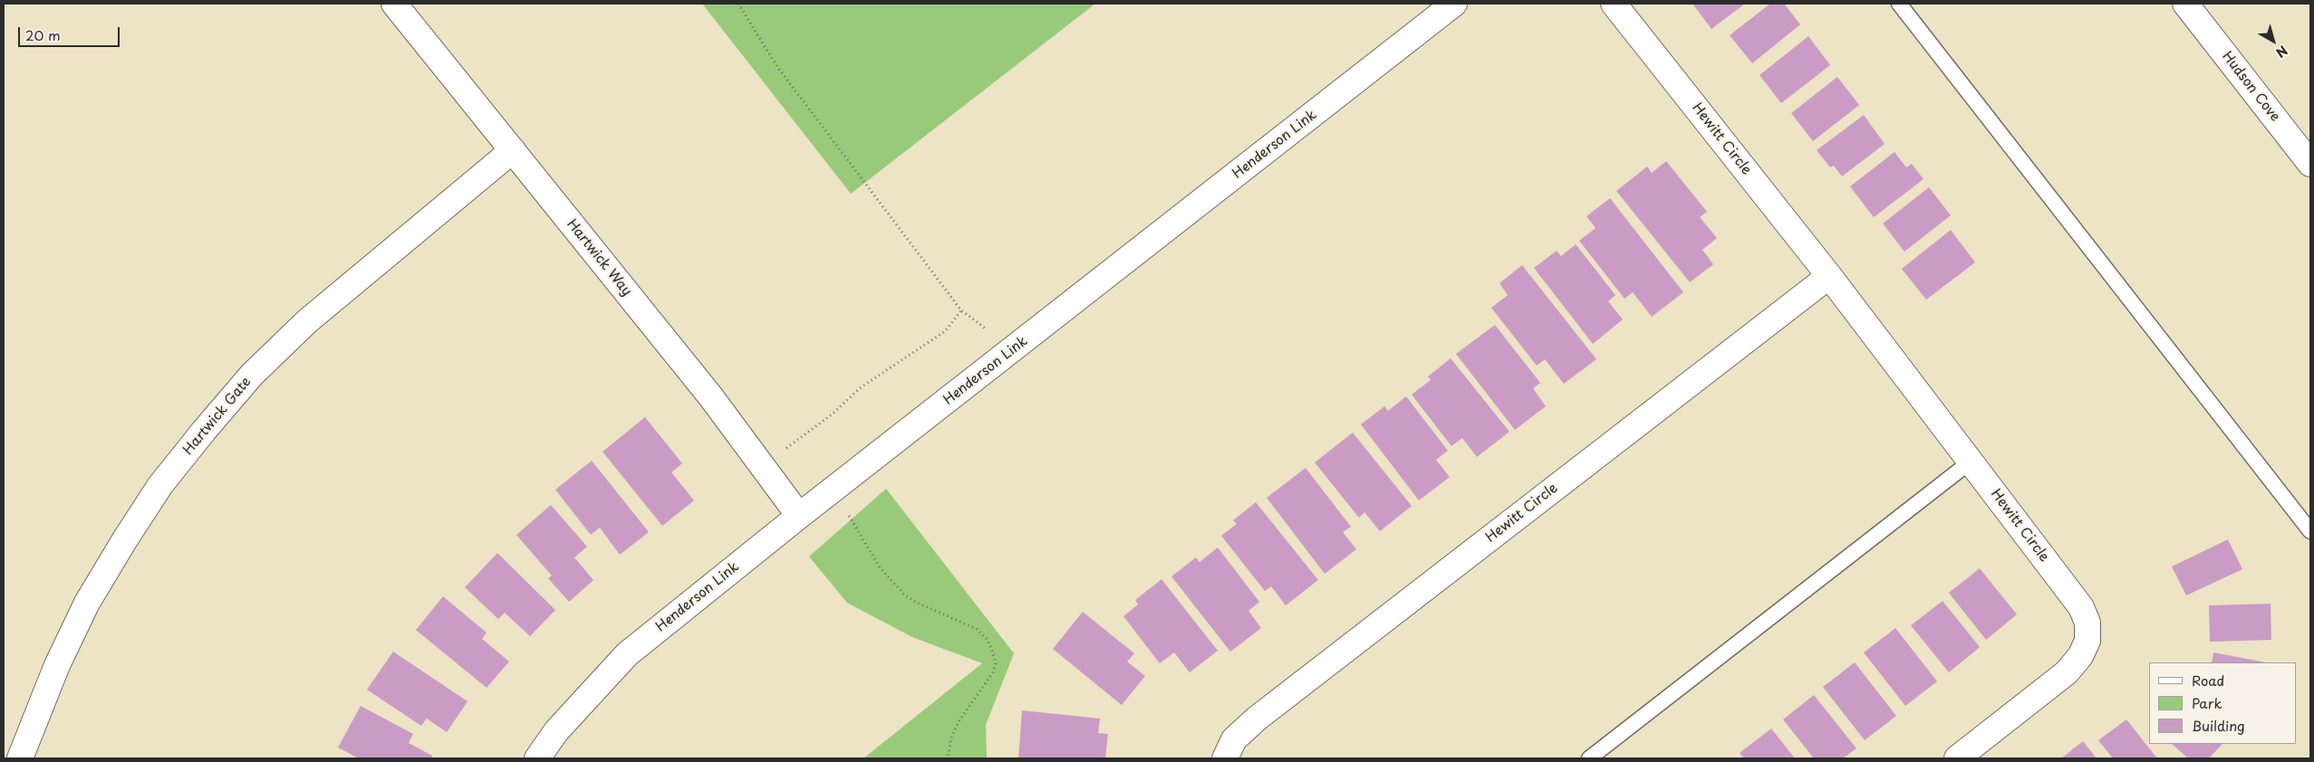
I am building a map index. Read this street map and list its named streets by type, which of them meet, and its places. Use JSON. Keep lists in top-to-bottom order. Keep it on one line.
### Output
{"streets":{"street":["Hudson Cove","Hewitt Circle","Henderson Link","Hartwick Way","Hartwick Gate"]},"crossings":[["Henderson Link","Hartwick Way"],["Hartwick Way","Hartwick Gate"]],"legend":["Road","Park","Building"],"scale_bar":"20 m","north":"bottom right"}
